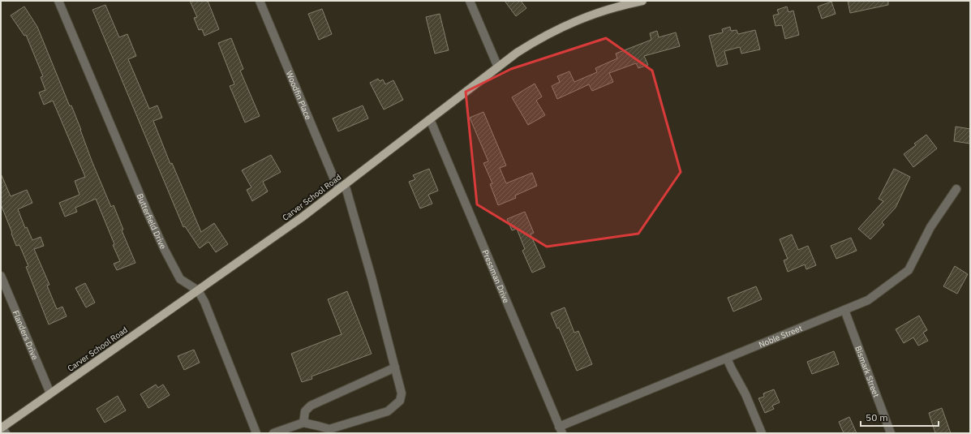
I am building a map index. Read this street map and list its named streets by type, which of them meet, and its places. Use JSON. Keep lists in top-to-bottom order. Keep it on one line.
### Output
{"streets":{"main road":["Carver School Road"],"street":["Woodfin Place","Butterfield Drive","Pressman Drive","Flanders Drive","Noble Street","Bismark Street"]},"crossings":[["Woodfin Place","Carver School Road"],["Carver School Road","Butterfield Drive"],["Carver School Road","Pressman Drive"],["Carver School Road","Flanders Drive"],["Pressman Drive","Noble Street"],["Noble Street","Bismark Street"]],"scale_bar":"50 m"}
